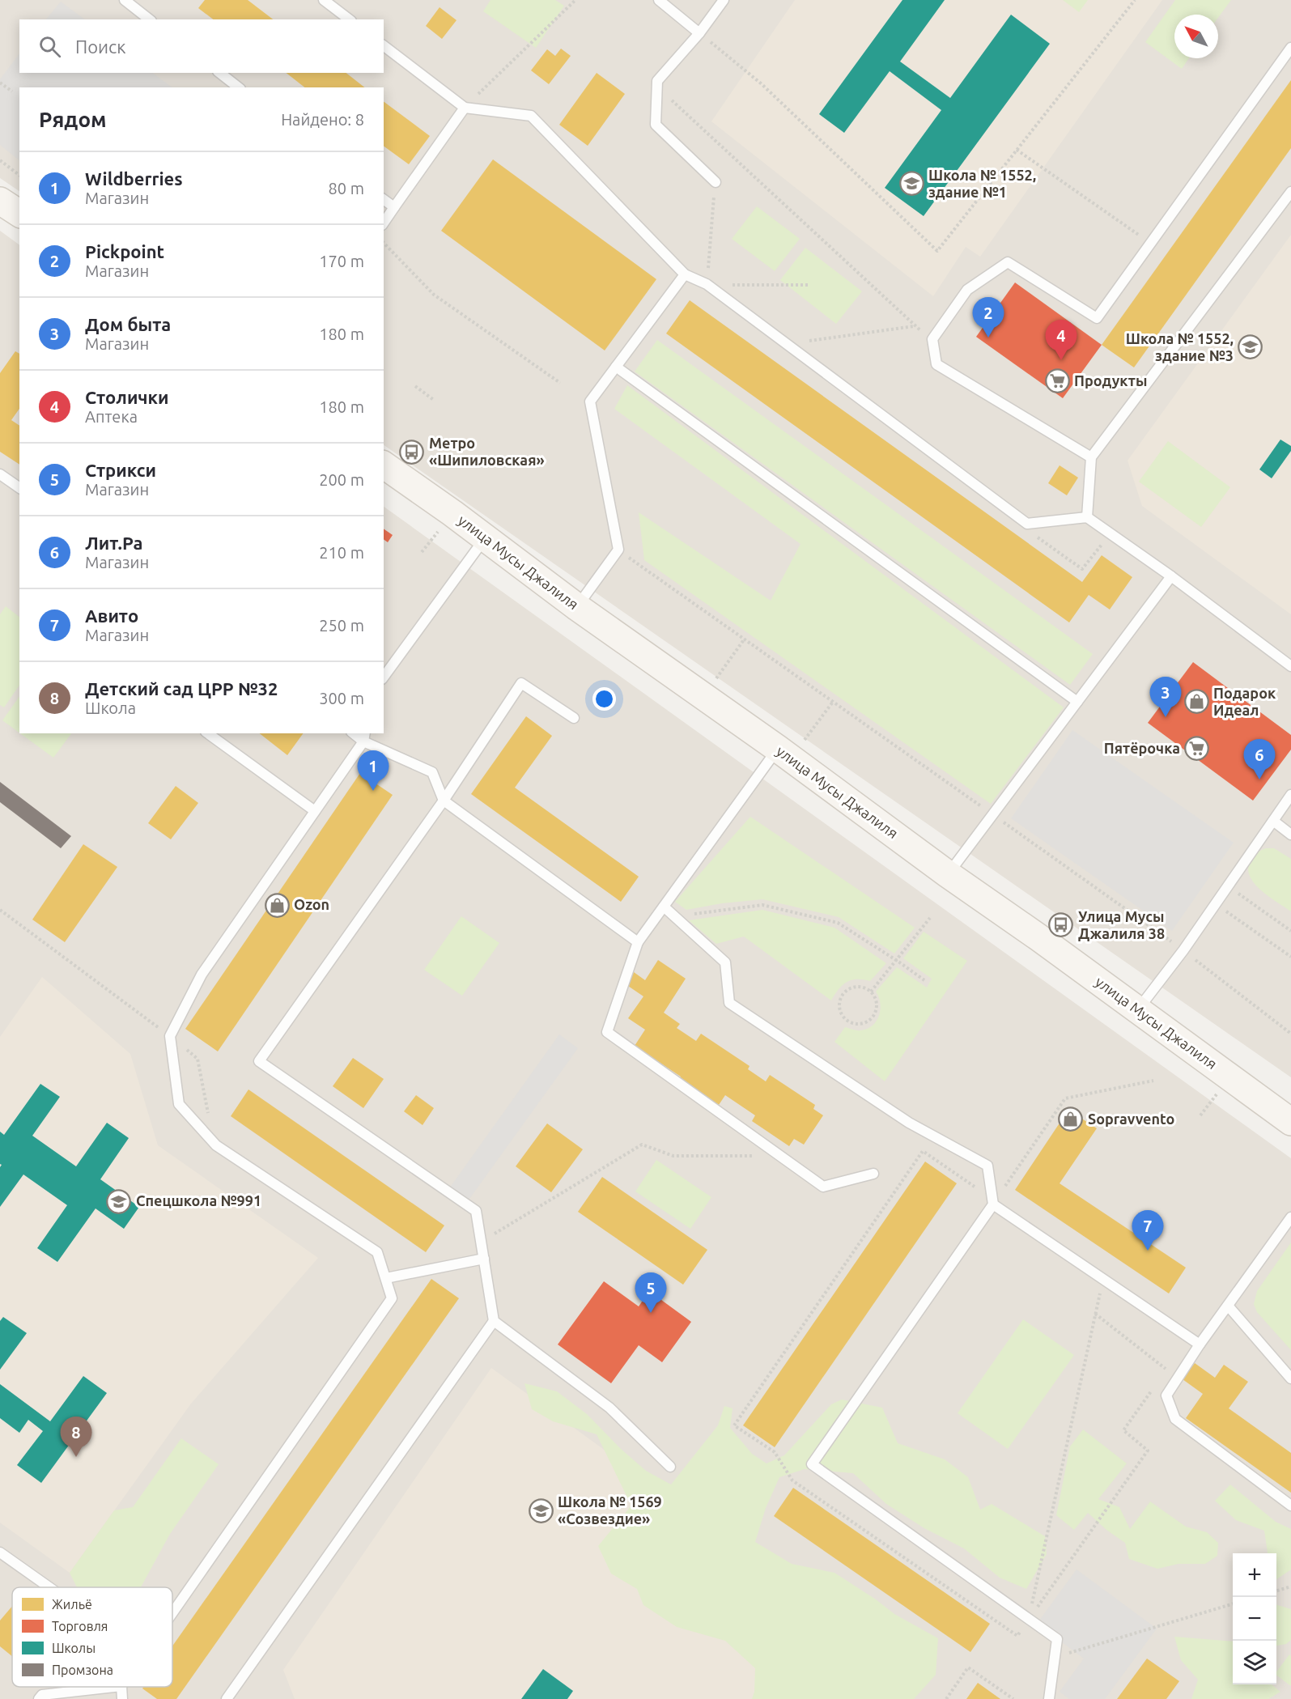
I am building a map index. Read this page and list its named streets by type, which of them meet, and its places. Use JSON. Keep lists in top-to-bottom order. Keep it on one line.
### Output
{"streets":{"main road":["улица Мусы Джалиля"]},"places":{"school or university":["Школа № 1552, здание №1","Школа № 1552, здание №3","Спецшкола №991","Школа № 1569 «Созвездие»"],"supermarket":["Продукты","Пятёрочка"],"bus stop":["Метро «Шипиловская»","Улица Мусы Джалиля 38"],"shop":["Подарок Идеал","Ozon","Sopravvento"]},"legend":["Жильё","Торговля","Школы","Промзона"],"north":"top left","page":{"search":"Поиск","heading":["Рядом","Найдено: 8"],"list":[{"mark":"1","name":"Wildberries","note":"Магазин","value":"80 m"},{"mark":"2","name":"Pickpoint","note":"Магазин","value":"170 m"},{"mark":"3","name":"Дом быта","note":"Магазин","value":"180 m"},{"mark":"4","name":"Столички","note":"Аптека","value":"180 m"},{"mark":"5","name":"Стрикси","note":"Магазин","value":"200 m"},{"mark":"6","name":"Лит.Ра","note":"Магазин","value":"210 m"},{"mark":"7","name":"Авито","note":"Магазин","value":"250 m"},{"mark":"8","name":"Детский сад ЦРР №32","note":"Школа","value":"300 m"}],"pins":["2","4","3","6","1","7","5","8"],"map_buttons":["+","−"]}}
